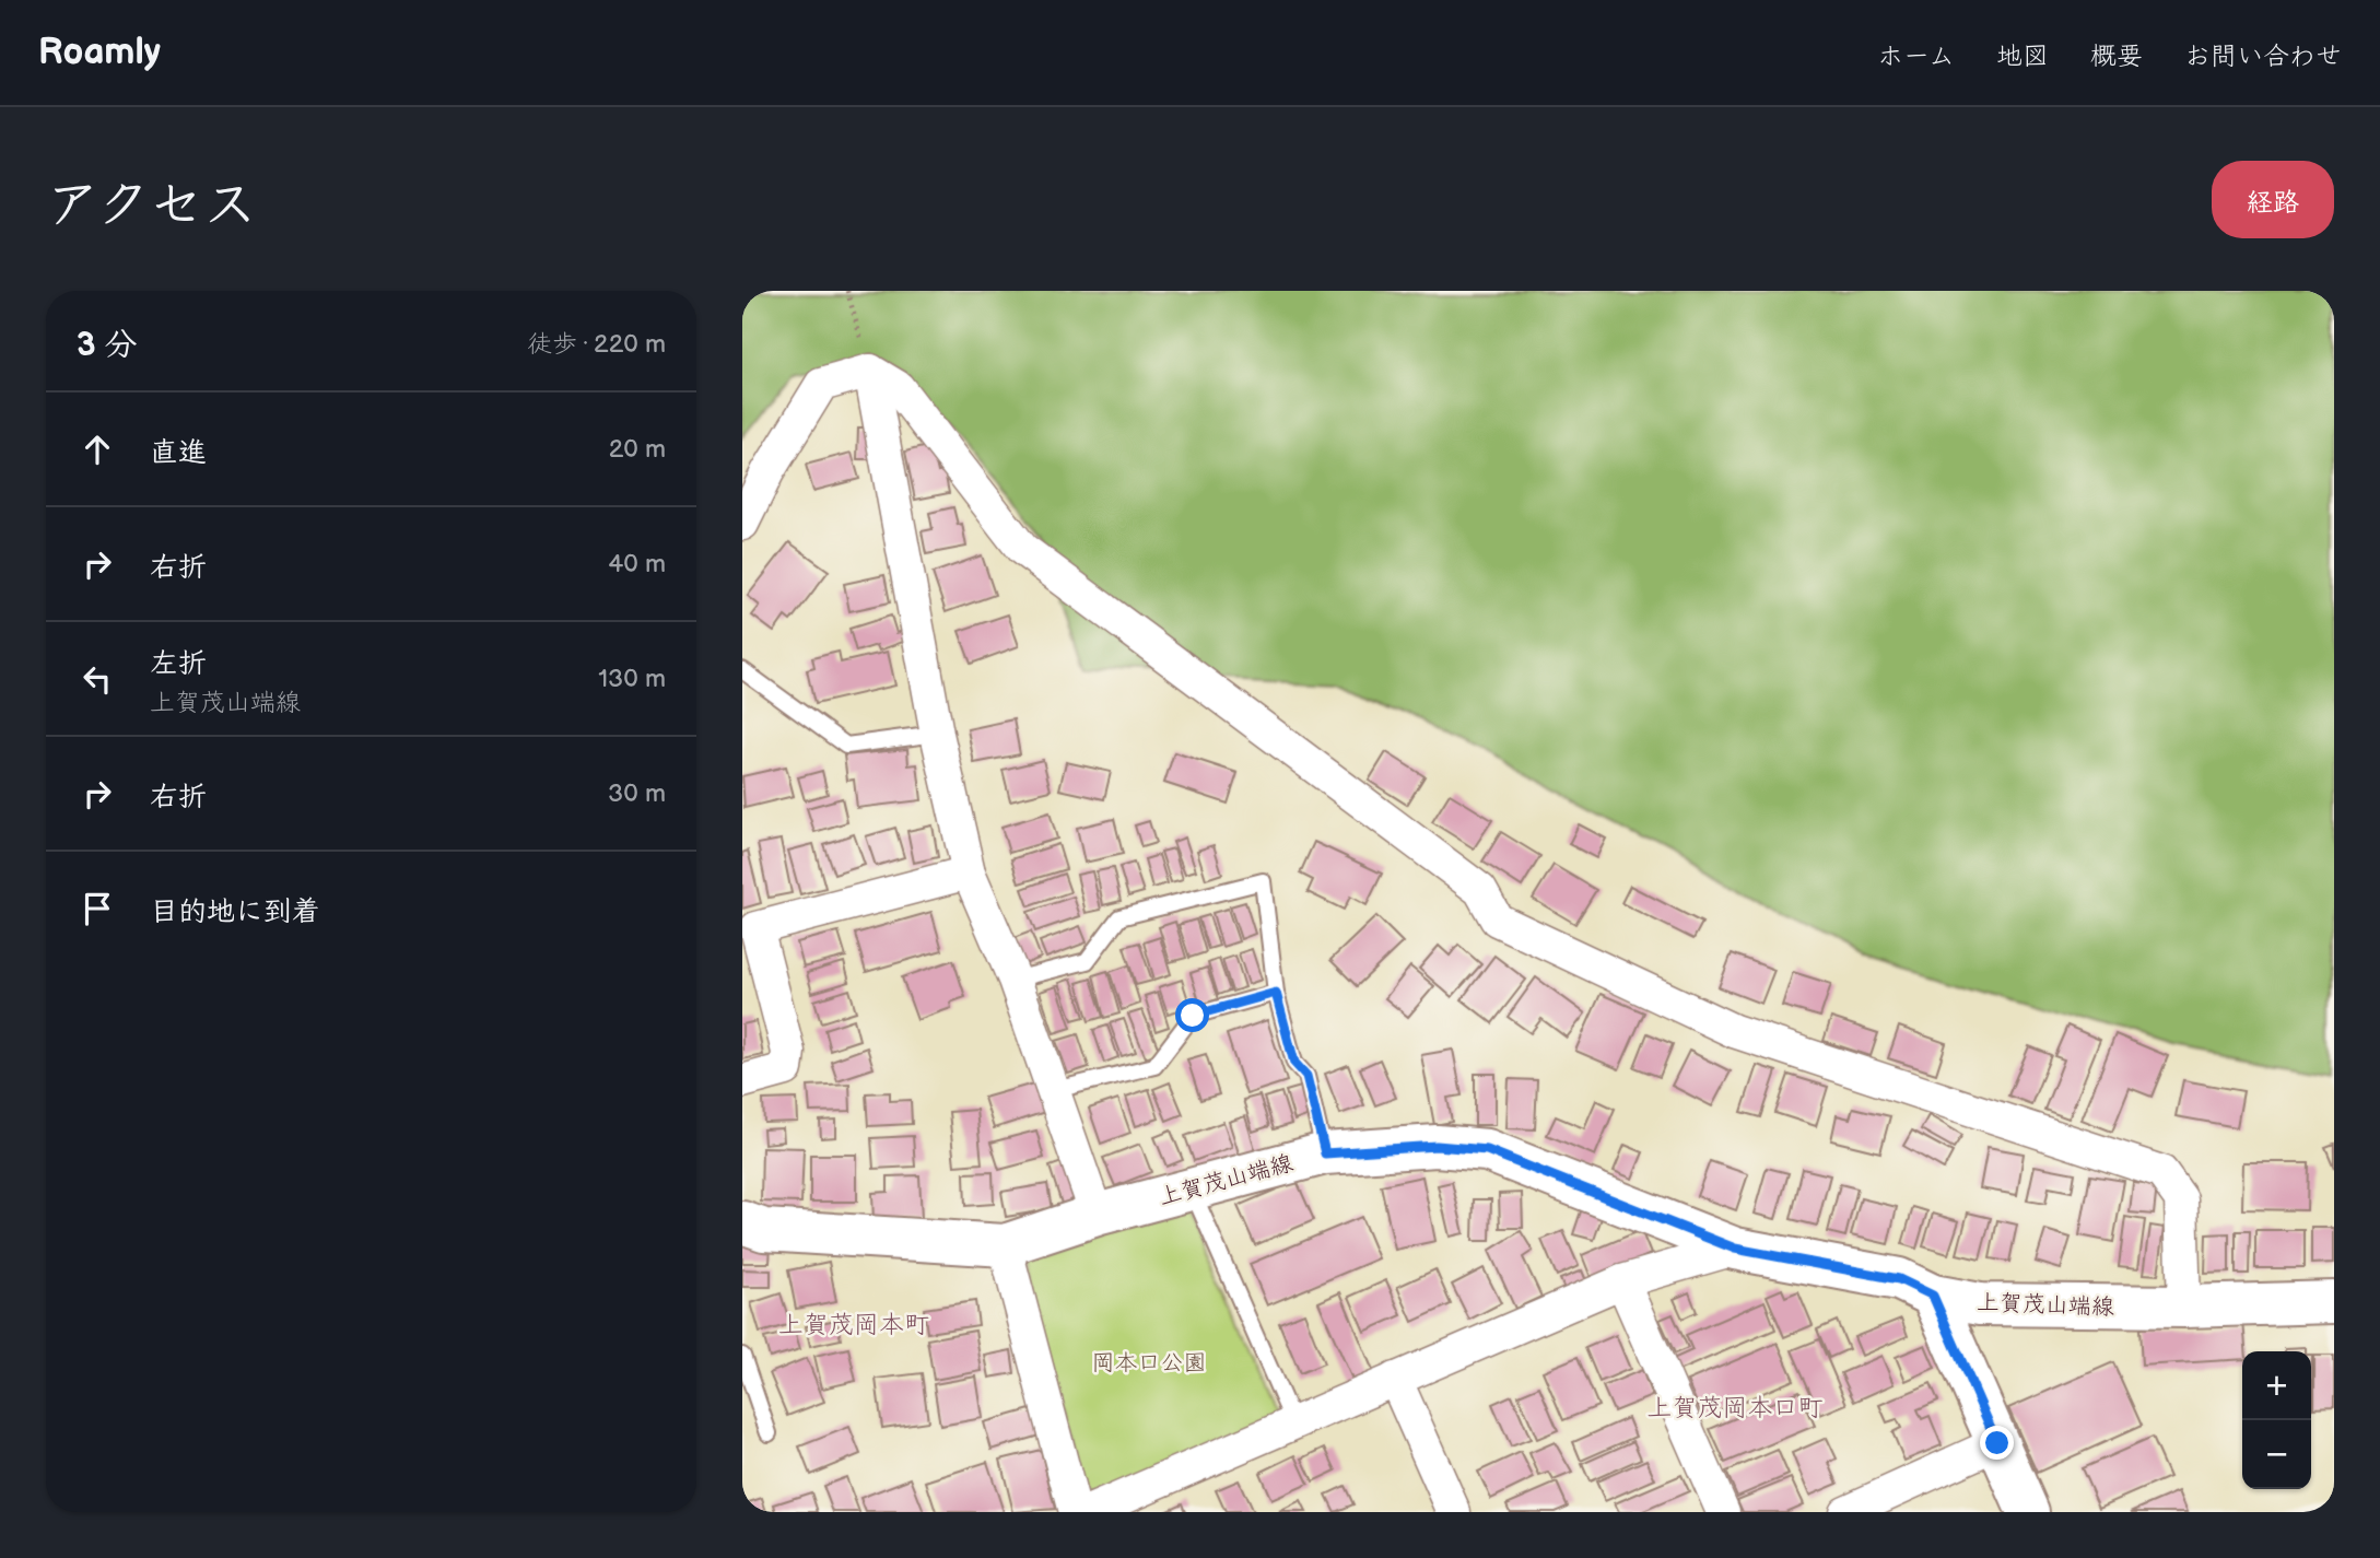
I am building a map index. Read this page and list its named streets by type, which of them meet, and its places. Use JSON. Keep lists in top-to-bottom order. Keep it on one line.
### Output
{"streets":{"main road":["上賀茂山端線"]},"districts":["上賀茂岡本町","上賀茂岡本口町"],"parks":["岡本口公園"],"page":{"header":"Roamly","nav":["ホーム","地図","概要","お問い合わせ"],"title":"アクセス","buttons":"経路","heading":["3 分","徒歩 · 220 m"],"list":[["直進","20 m"],["右折","40 m"],["左折","上賀茂山端線","130 m"],["右折","30 m"],"目的地に到着"],"map_buttons":["+","−"]}}
